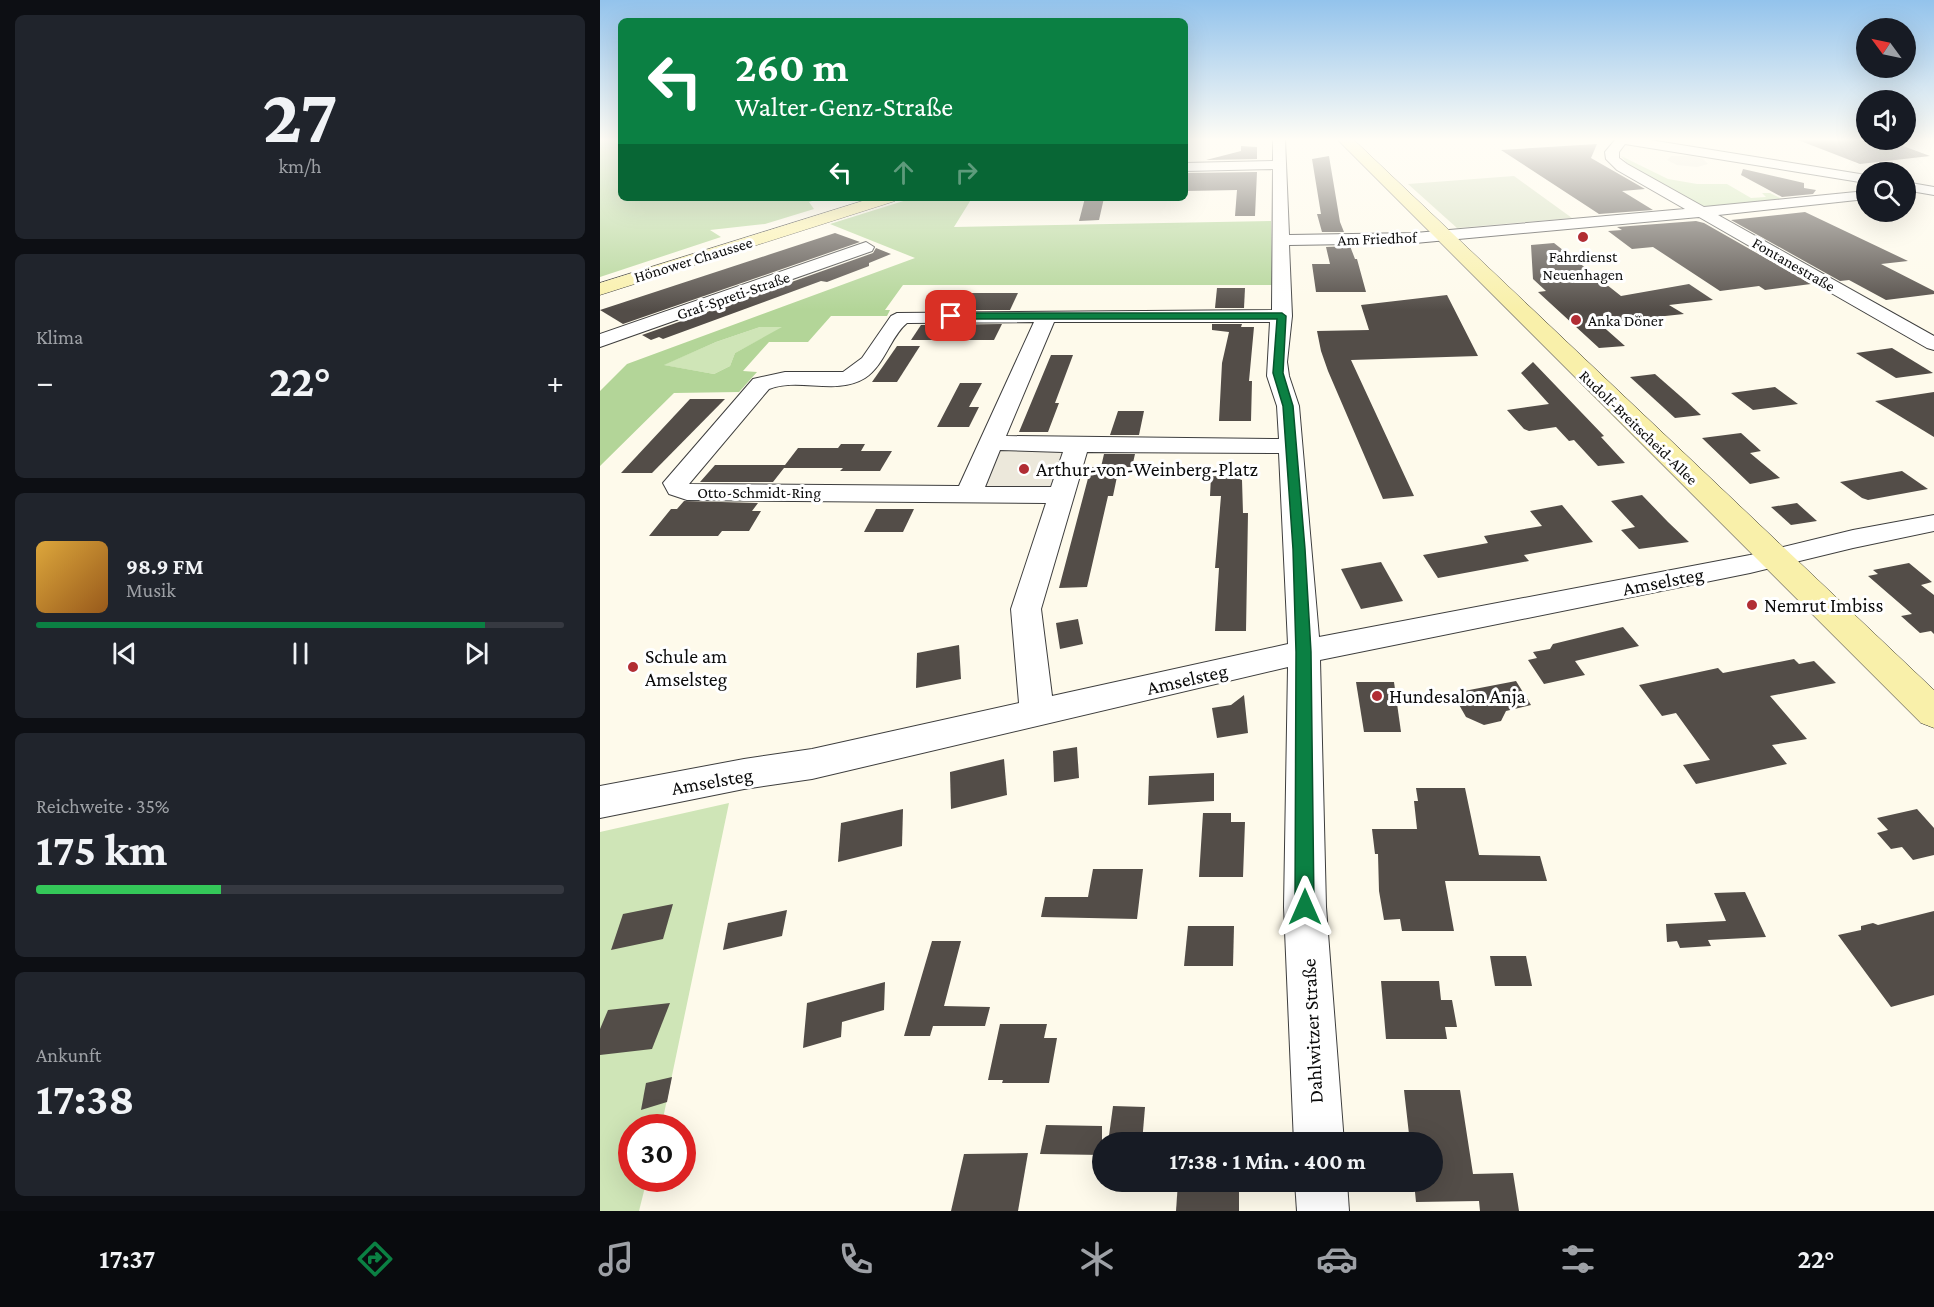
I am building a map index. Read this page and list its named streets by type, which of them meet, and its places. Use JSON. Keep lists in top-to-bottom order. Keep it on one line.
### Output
{"streets":{"street":["Am Friedhof","Hönower Chaussee","Fontanestraße","Graf-Spreti-Straße","Rudolf-Breitscheid-Allee","Otto-Schmidt-Ring","Amselsteg","Dahlwitzer Straße"]},"crossings":[["Am Friedhof","Fontanestraße"],["Am Friedhof","Rudolf-Breitscheid-Allee"],["Am Friedhof","Dahlwitzer Straße"],["Rudolf-Breitscheid-Allee","Amselsteg"],["Amselsteg","Dahlwitzer Straße"]],"places":["Fahrdienst Neuenhagen","Anka Döner","Arthur-von-Weinberg-Platz","Nemrut Imbiss","Schule am Amselsteg","Hundesalon Anja"],"north":"top left","page":{"tile":[["27","km/h"],"Klima",["Reichweite · 35%","175 km"],["Ankunft","17:38"]],"turn":["260 m","Walter-Genz-Straße"],"heat":["−","22°","+"],"song":["98.9 FM","Musik"],"limit":"30","trip":"17:38 · 1 Min. · 400 m","tabs":["17:37","22°"]}}
